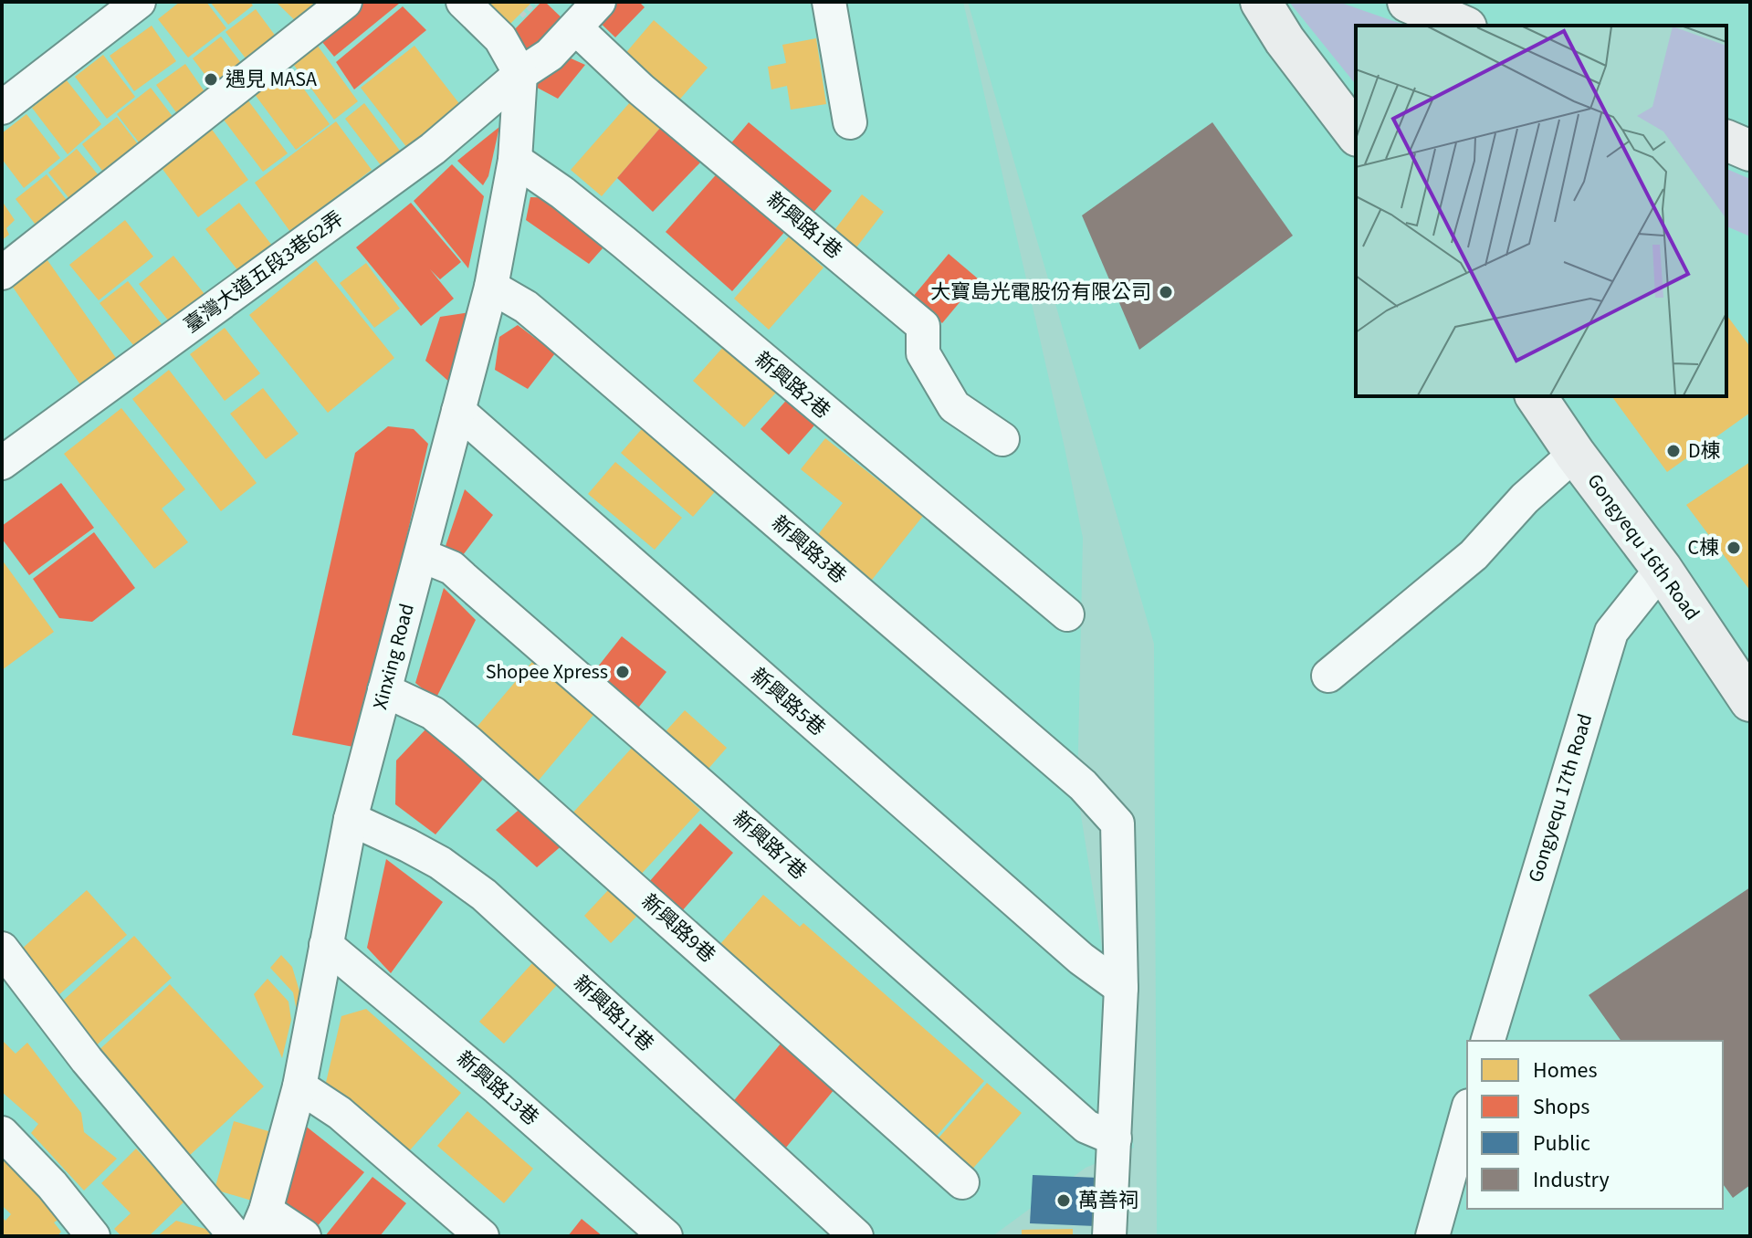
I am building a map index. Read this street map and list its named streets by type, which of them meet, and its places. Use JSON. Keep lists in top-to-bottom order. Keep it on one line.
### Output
{"streets":{"street":["新興路1巷","臺灣大道五段3巷62弄","新興路2巷","Gongyequ 16th Road","新興路3巷","Xinxing Road","新興路5巷","Gongyequ 17th Road","新興路7巷","新興路9巷","新興路11巷","新興路13巷"]},"crossings":[["新興路1巷","臺灣大道五段3巷62弄"],["臺灣大道五段3巷62弄","Xinxing Road"],["新興路2巷","Xinxing Road"],["Gongyequ 16th Road","Gongyequ 17th Road"],["新興路3巷","Xinxing Road"],["新興路3巷","新興路5巷"],["Xinxing Road","新興路5巷"],["Xinxing Road","新興路7巷"],["Xinxing Road","新興路9巷"],["Xinxing Road","新興路11巷"],["Xinxing Road","新興路13巷"]],"places":["遇見 MASA","大寶島光電股份有限公司","D棟","C棟","Shopee Xpress","萬善祠"],"legend":["Homes","Shops","Public","Industry"]}
